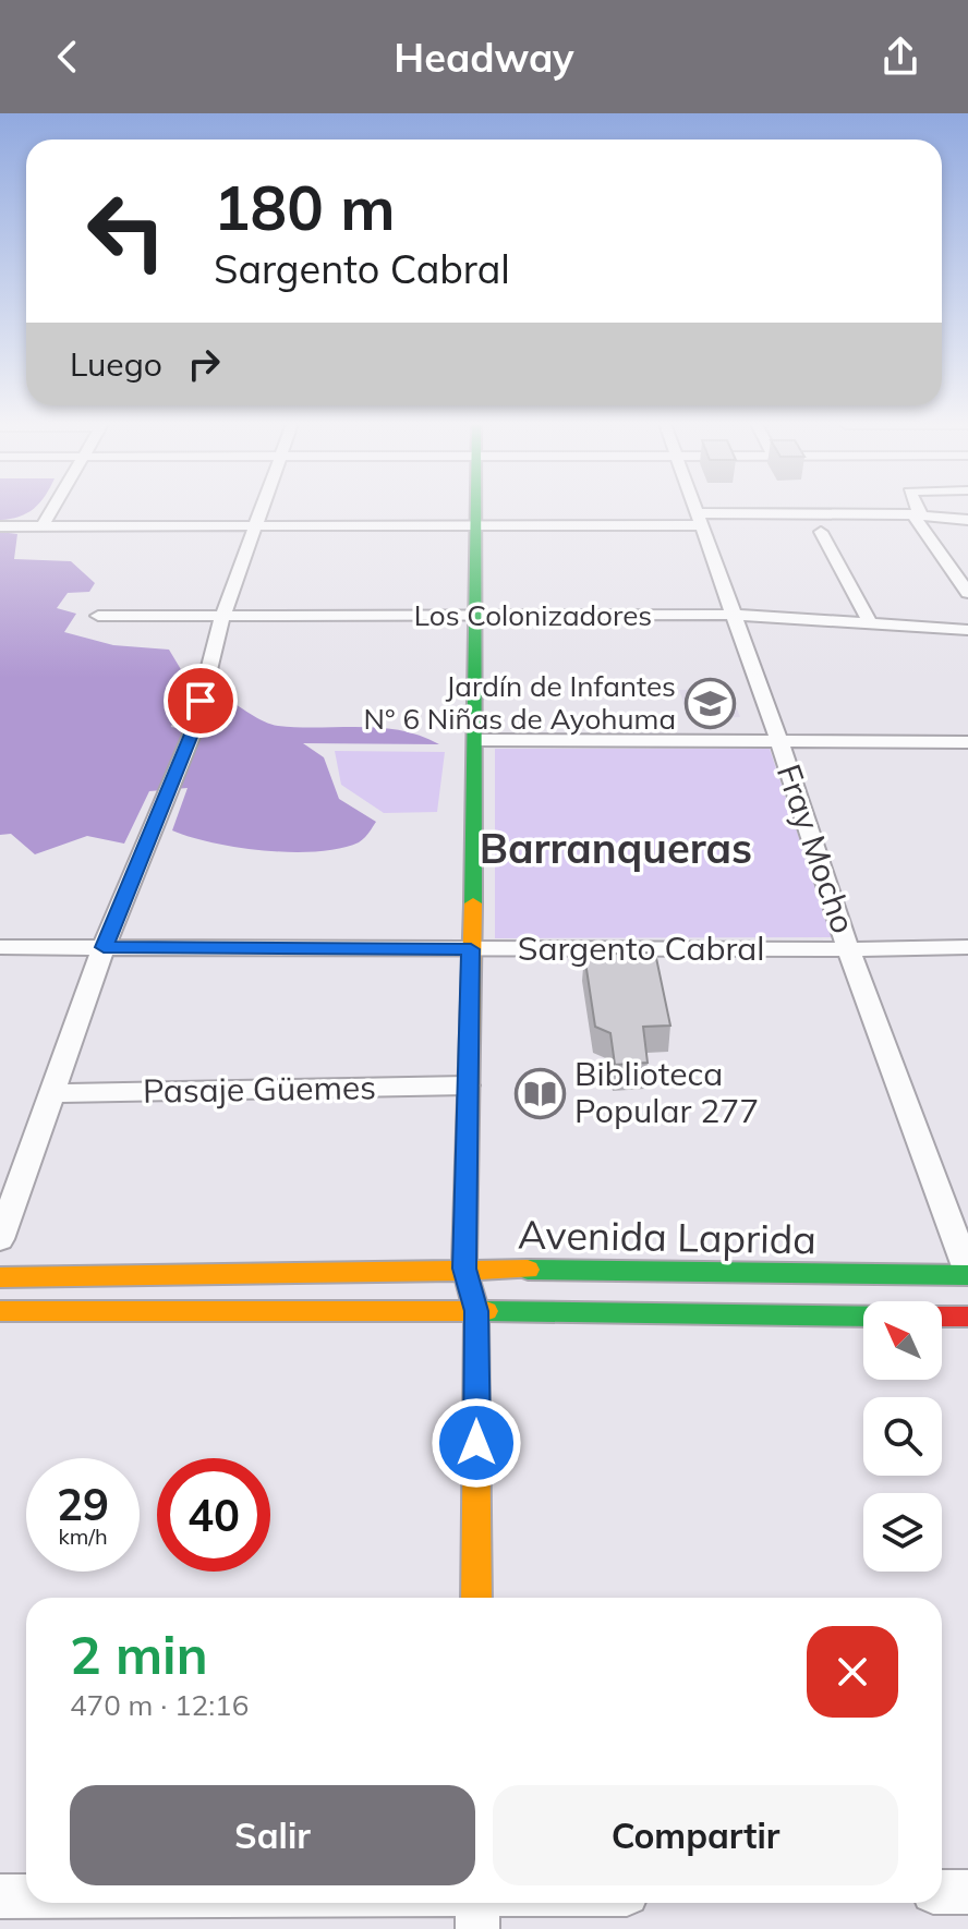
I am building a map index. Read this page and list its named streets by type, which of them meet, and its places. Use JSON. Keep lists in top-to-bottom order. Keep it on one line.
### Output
{"streets":{"street":["Los Colonizadores","Fray Mocho","Sargento Cabral","Pasaje Güemes","Avenida Laprida"]},"crossings":[["Los Colonizadores","Fray Mocho"],["Fray Mocho","Sargento Cabral"],["Fray Mocho","Avenida Laprida"]],"districts":["Barranqueras"],"places":{"school or university":["Jardín de Infantes N° 6 Niñas de Ayohuma"],"library":["Biblioteca Popular 277"]},"north":"top left","page":{"header":"Headway","turn":["180 m","Sargento Cabral"],"then":"Luego","speed":"29 km/h","limit":"40","heading":["2 min","470 m · 12:16"],"buttons":["Salir","Compartir"]}}
